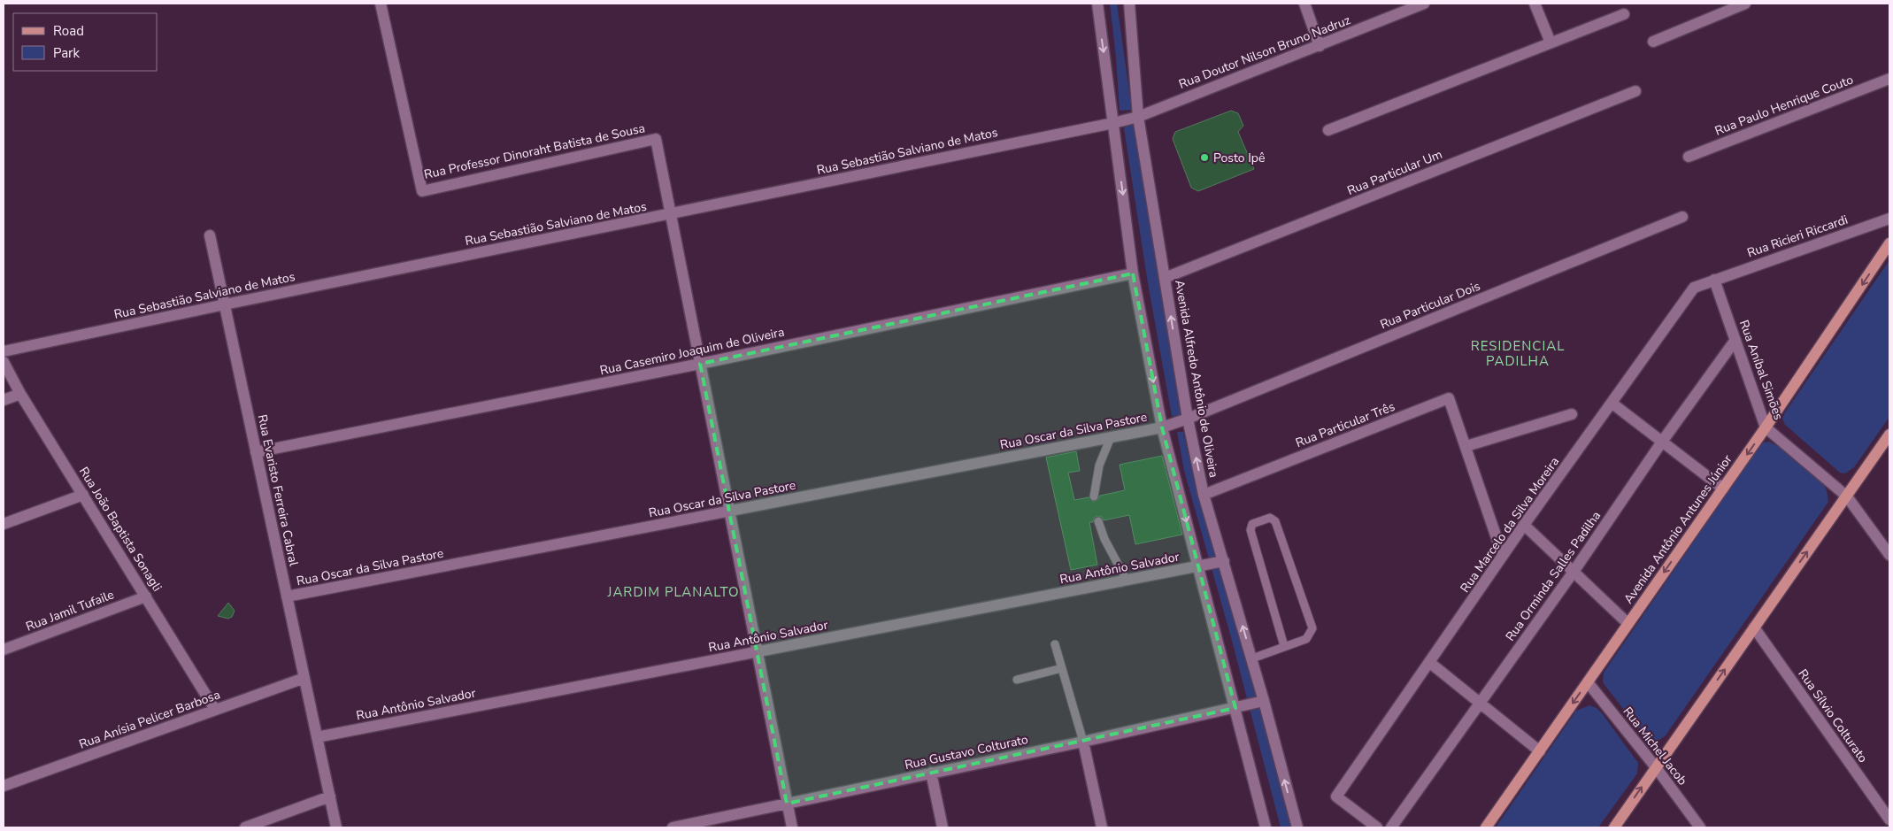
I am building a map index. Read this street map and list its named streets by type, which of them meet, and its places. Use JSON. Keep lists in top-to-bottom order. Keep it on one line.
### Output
{"streets":{"main road":["Avenida Antônio Antunes Júnior"],"street":["Rua Doutor Nilson Bruno Nadruz","Rua Paulo Henrique Couto","Rua Professor Dinoraht Batista de Sousa","Rua Sebastião Salviano de Matos","Rua Particular Um","Rua Ricieri Riccardi","Rua Particular Dois","Rua Casemiro Joaquim de Oliveira","Rua Aníbal Simões","Avenida Alfredo Antônio de Oliveira","Rua Particular Três","Rua Oscar da Silva Pastore","Rua Evaristo Ferreira Cabral","Rua Marcelo da Silva Moreira","Rua João Baptista Sonagli","Rua Antônio Salvador","Rua Orminda Salles Padilha","Rua Jamil Tufaile","Rua Sílvio Colturato","Rua Anísia Pelicer Barbosa","Rua Michel Jacob","Rua Gustavo Colturato"]},"crossings":[["Rua Doutor Nilson Bruno Nadruz","Rua Sebastião Salviano de Matos"],["Rua Doutor Nilson Bruno Nadruz","Avenida Alfredo Antônio de Oliveira"],["Rua Professor Dinoraht Batista de Sousa","Rua Sebastião Salviano de Matos"],["Rua Sebastião Salviano de Matos","Rua Evaristo Ferreira Cabral"],["Rua Particular Um","Avenida Alfredo Antônio de Oliveira"],["Rua Ricieri Riccardi","Rua Aníbal Simões"],["Rua Ricieri Riccardi","Rua Marcelo da Silva Moreira"],["Rua Particular Dois","Avenida Alfredo Antônio de Oliveira"],["Rua Particular Dois","Rua Oscar da Silva Pastore"],["Rua Casemiro Joaquim de Oliveira","Rua Evaristo Ferreira Cabral"],["Rua Aníbal Simões","Rua Marcelo da Silva Moreira"],["Rua Aníbal Simões","Avenida Antônio Antunes Júnior"],["Rua Aníbal Simões","Rua Orminda Salles Padilha"],["Avenida Alfredo Antônio de Oliveira","Rua Particular Três"],["Avenida Alfredo Antônio de Oliveira","Rua Antônio Salvador"],["Avenida Alfredo Antônio de Oliveira","Rua Gustavo Colturato"],["Rua Particular Três","Rua Marcelo da Silva Moreira"],["Rua Oscar da Silva Pastore","Rua Evaristo Ferreira Cabral"],["Rua Evaristo Ferreira Cabral","Rua Antônio Salvador"],["Rua Evaristo Ferreira Cabral","Rua Anísia Pelicer Barbosa"],["Rua João Baptista Sonagli","Rua Jamil Tufaile"],["Rua João Baptista Sonagli","Rua Anísia Pelicer Barbosa"],["Avenida Antônio Antunes Júnior","Rua Michel Jacob"]],"one_way":["Avenida Antônio Antunes Júnior"],"districts":["RESIDENCIAL PADILHA","JARDIM PLANALTO"],"places":["Posto Ipê"],"legend":["Road","Park"]}
